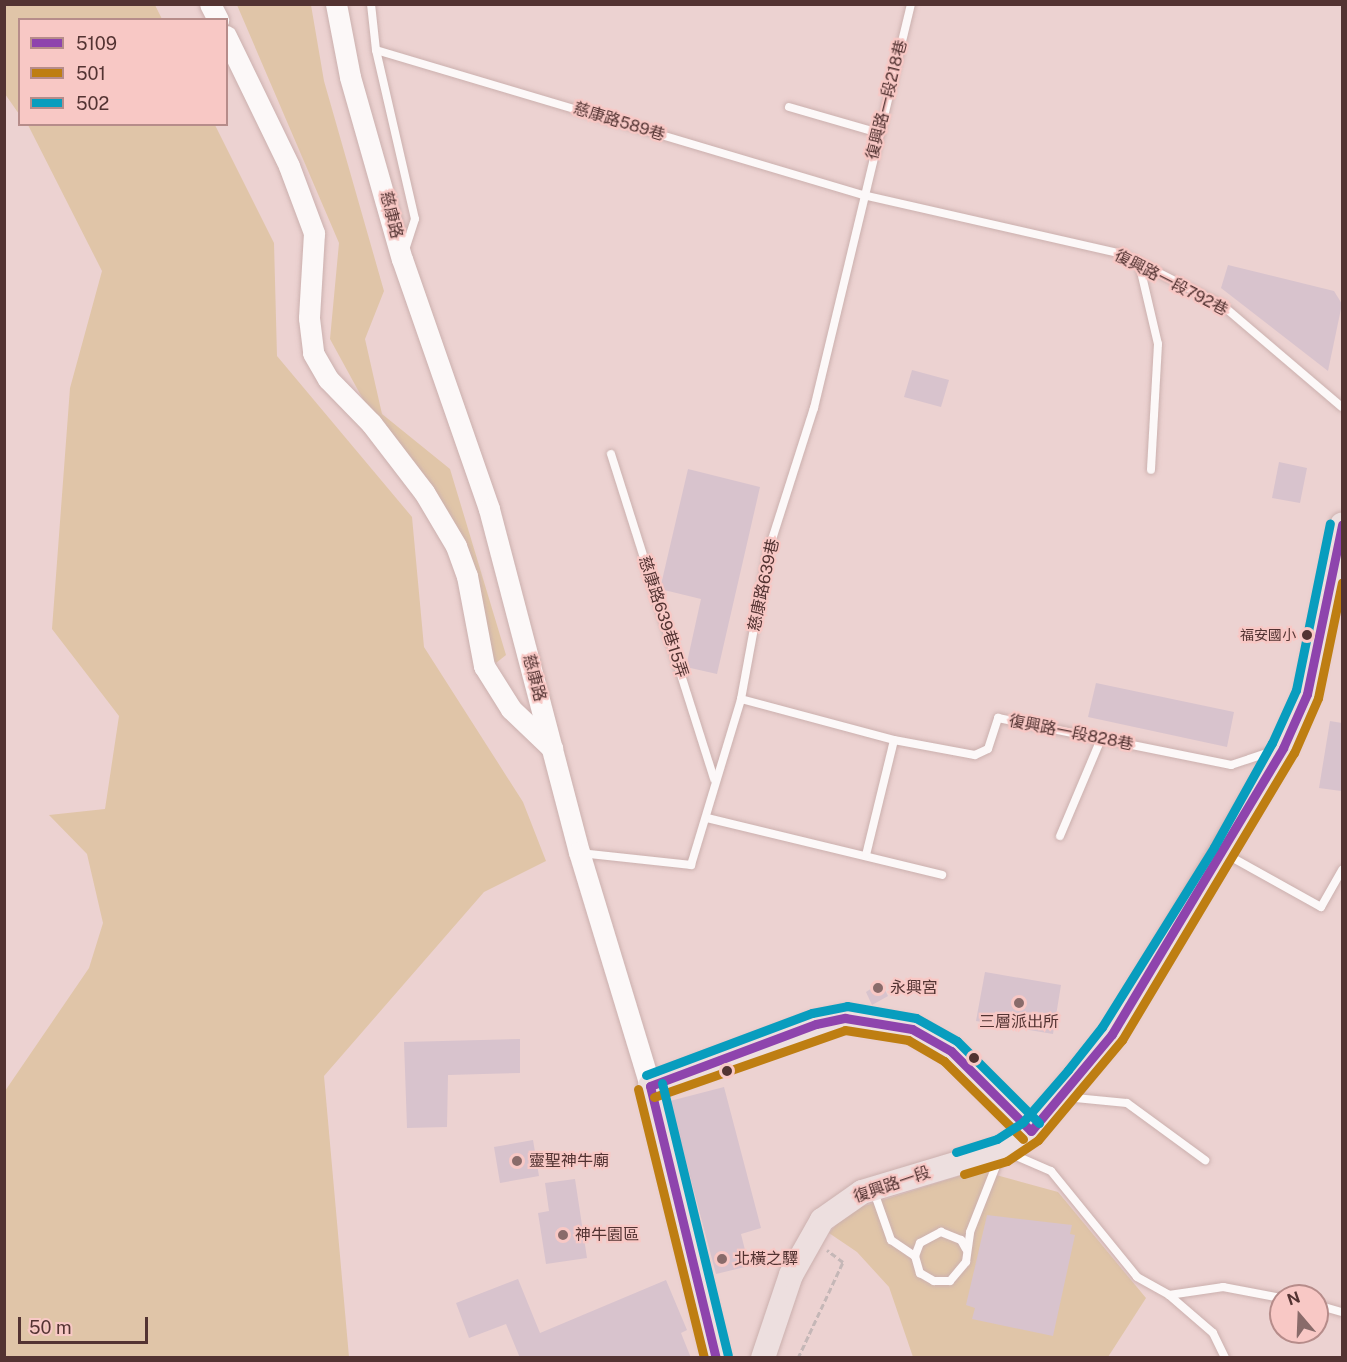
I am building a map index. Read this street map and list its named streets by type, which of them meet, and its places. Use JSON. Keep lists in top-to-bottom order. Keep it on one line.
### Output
{"streets":{"main road":["慈康路","復興路一段"],"lane":["復興路一段218巷","慈康路589巷","復興路一段792巷","慈康路639巷","慈康路639巷15弄","復興路一段828巷"]},"crossings":[["復興路一段218巷","慈康路589巷"],["復興路一段218巷","復興路一段792巷"],["復興路一段218巷","慈康路639巷"],["慈康路589巷","復興路一段792巷"],["慈康路589巷","慈康路639巷"],["慈康路","慈康路639巷"],["復興路一段792巷","慈康路639巷"],["慈康路639巷","慈康路639巷15弄"],["慈康路639巷","復興路一段828巷"],["復興路一段828巷","復興路一段"]],"places":["福安國小","永興宮","三層派出所","靈聖神牛廟","神牛園區","北橫之驛"],"lines":["transit line 502","transit line 5109","transit line 501"],"legend":["5109","501","502"],"scale_bar":"50 m","north":"top"}
